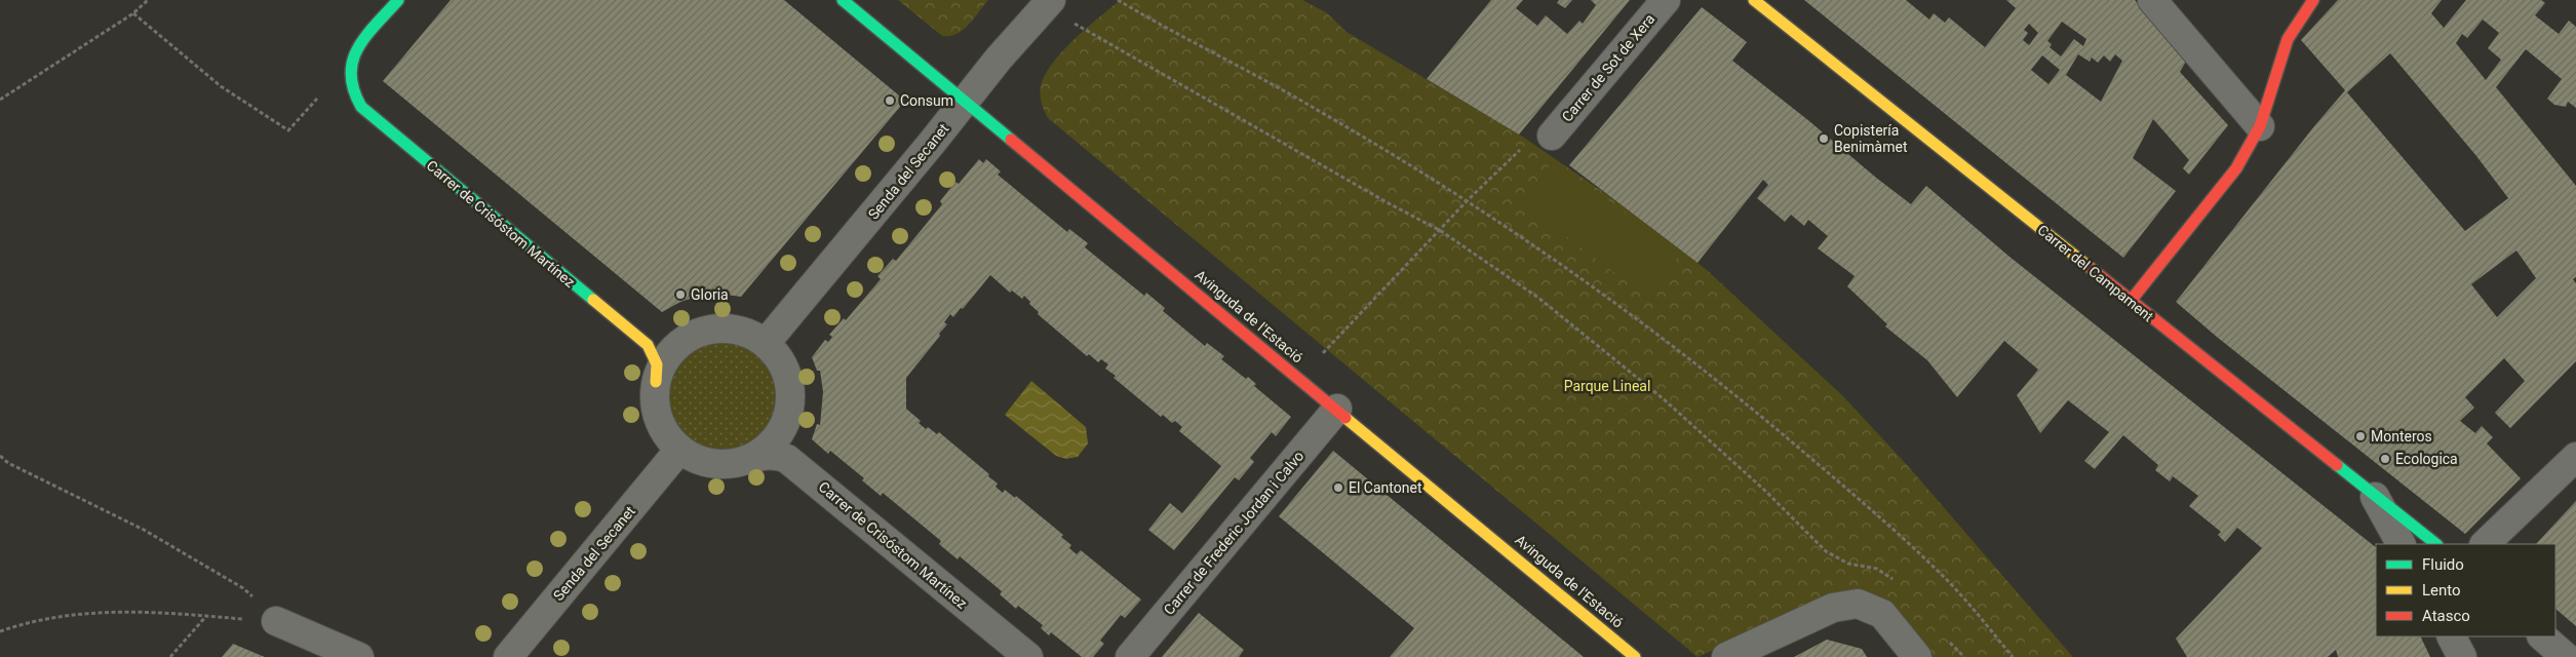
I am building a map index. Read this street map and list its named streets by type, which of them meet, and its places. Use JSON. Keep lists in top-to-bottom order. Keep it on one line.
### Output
{"streets":{"street":["Carrer de Sot de Xera","Senda del Secanet","Carrer de Crisóstom Martínez","Carrer del Campament","Avinguda de l'Estació","Carrer de Frederic Jordan i Calvo"]},"crossings":[["Senda del Secanet","Carrer de Crisóstom Martínez"],["Senda del Secanet","Avinguda de l'Estació"],["Avinguda de l'Estació","Carrer de Frederic Jordan i Calvo"]],"parks":["Parque Lineal"],"places":["Consum","Copistería Benimàmet","Gloria","Monteros","Ecologica","El Cantonet"],"legend":["Fluido","Lento","Atasco"]}
